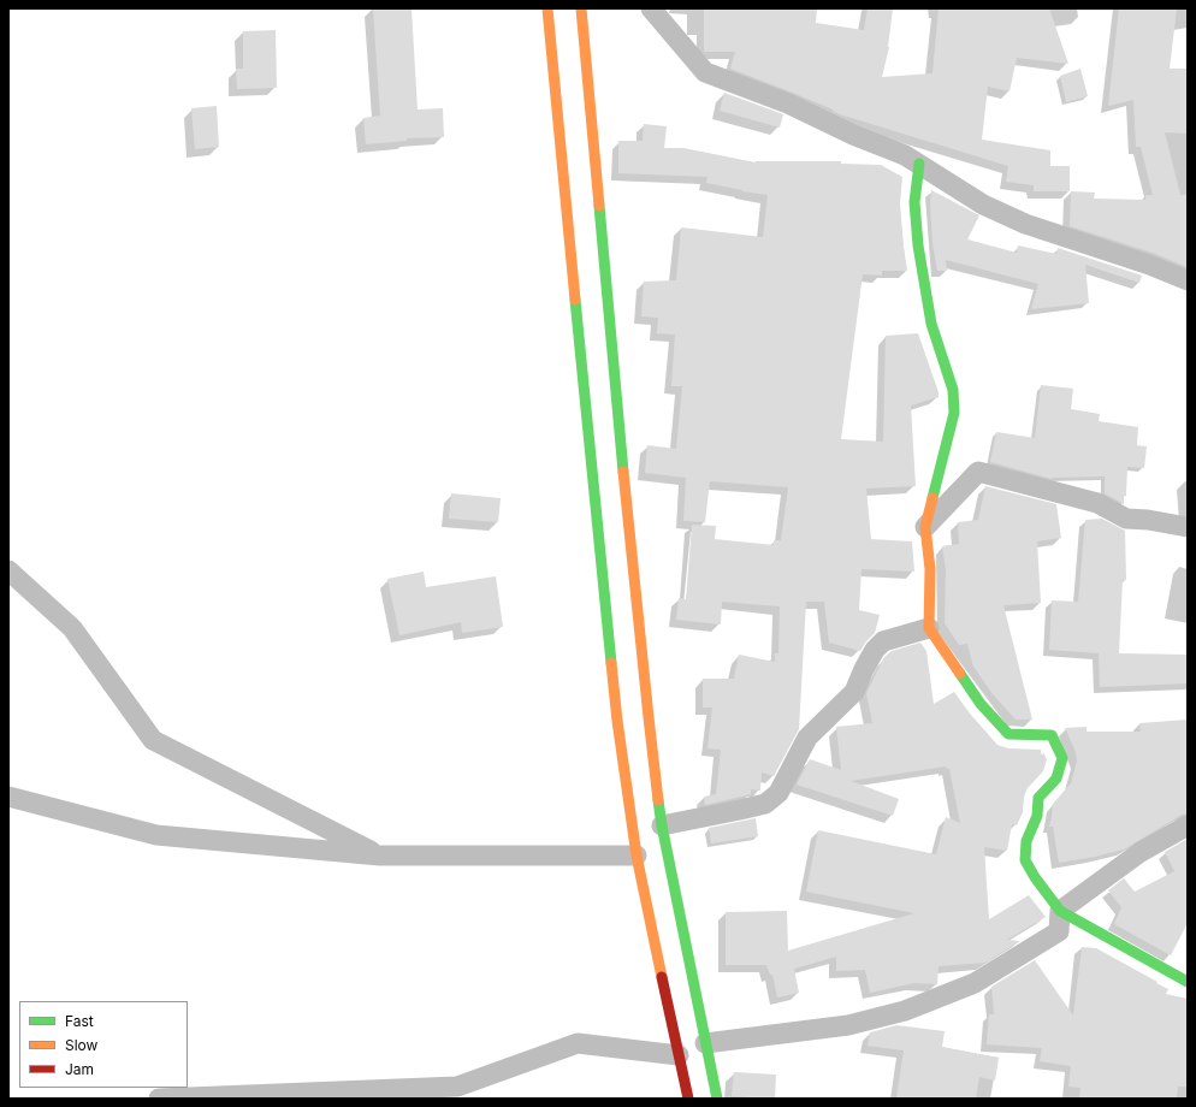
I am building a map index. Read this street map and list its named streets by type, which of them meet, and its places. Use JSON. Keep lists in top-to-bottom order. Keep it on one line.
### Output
{"legend":["Fast","Slow","Jam"]}
